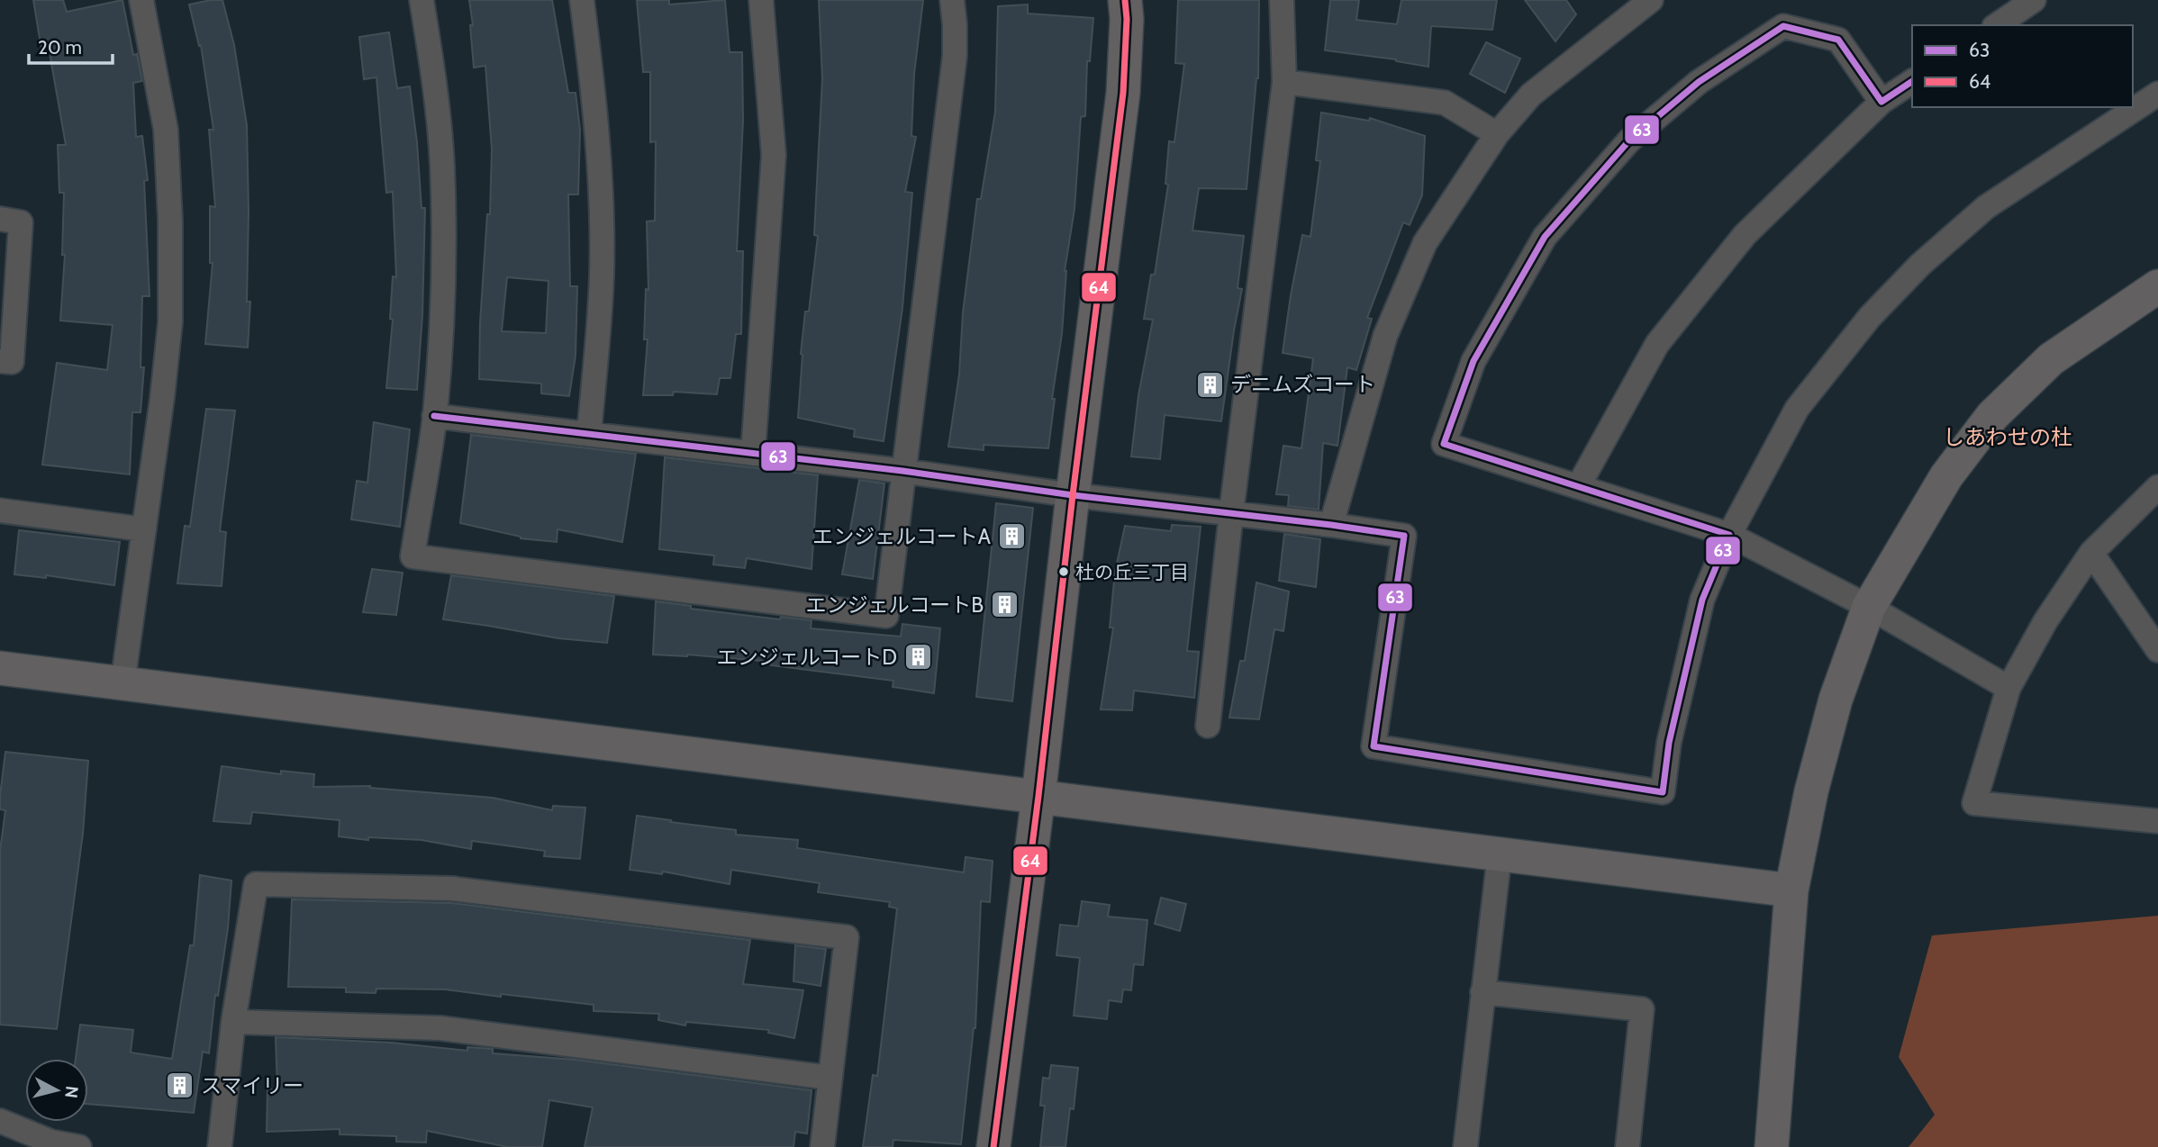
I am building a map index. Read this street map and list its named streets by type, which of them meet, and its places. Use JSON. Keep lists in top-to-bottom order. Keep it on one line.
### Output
{"districts":["しあわせの杜"],"places":{"building":["デニムズコート","エンジェルコートA","エンジェルコートB","エンジェルコートD","スマイリー"],"other":["杜の丘三丁目"]},"lines":["transit line 64","transit line 63"],"legend":["63","64"],"scale_bar":"20 m","north":"right"}
